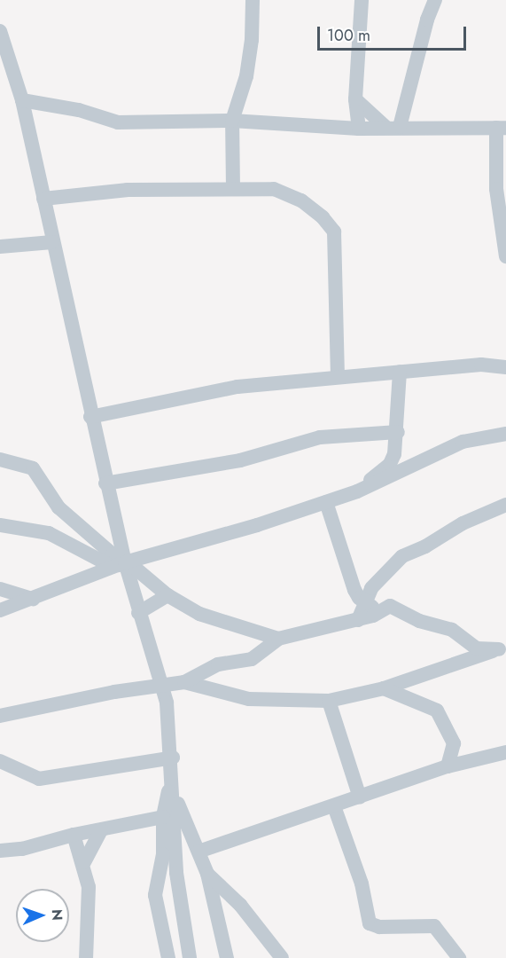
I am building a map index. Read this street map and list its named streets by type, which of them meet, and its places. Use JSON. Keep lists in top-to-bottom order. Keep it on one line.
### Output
{"scale_bar":"100 m","north":"right"}
